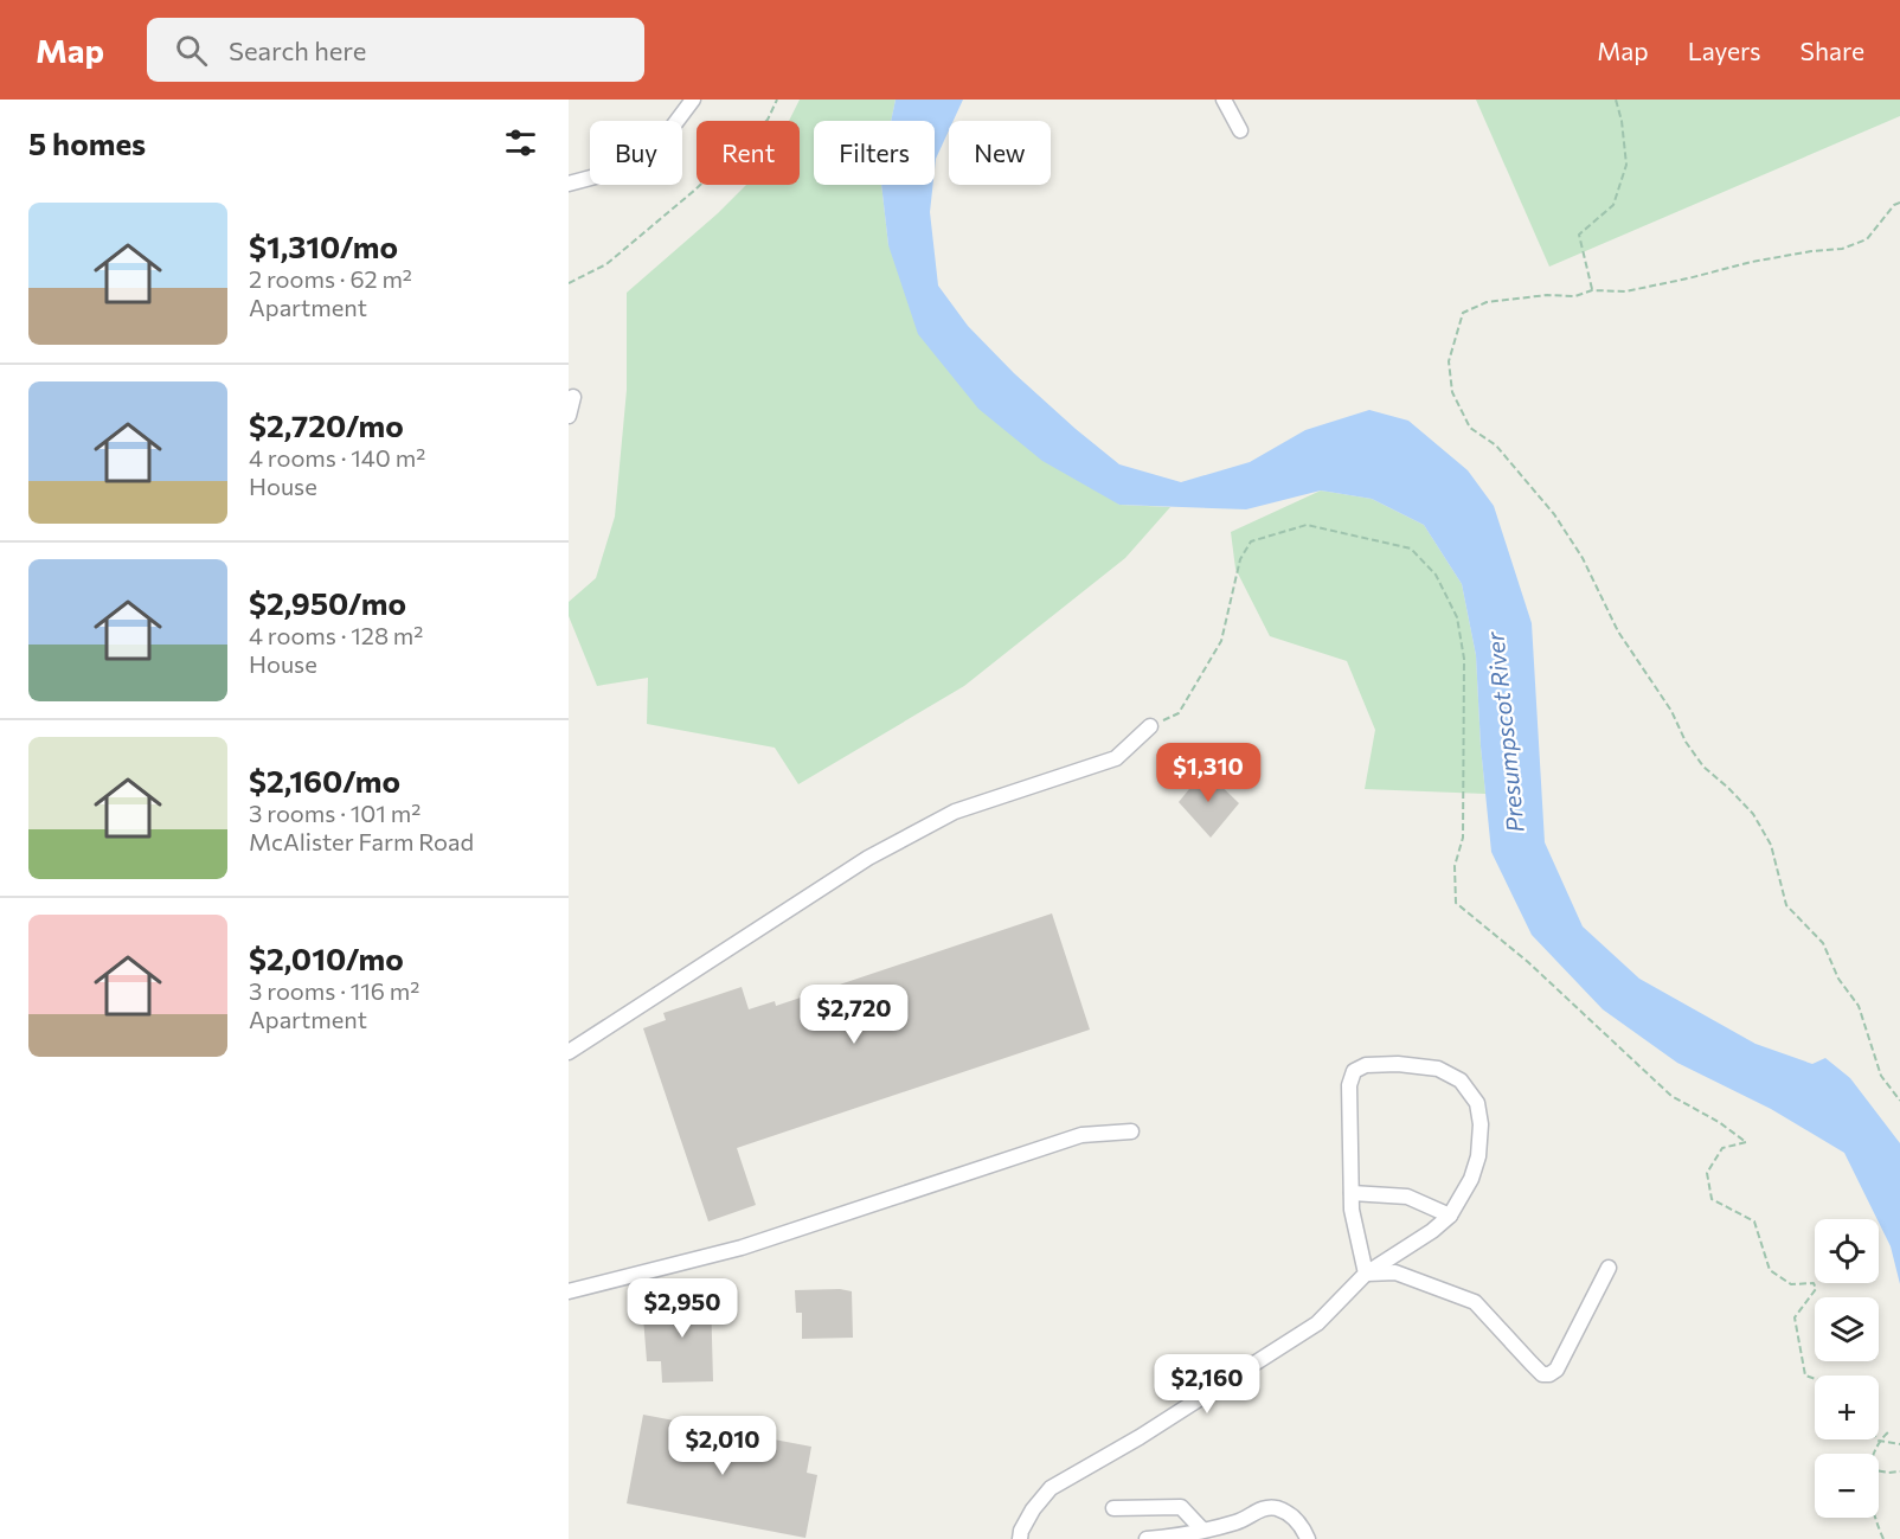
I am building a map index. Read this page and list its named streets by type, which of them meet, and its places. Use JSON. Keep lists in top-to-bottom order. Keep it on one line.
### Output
{"water":["Presumpscot River"],"page":{"header":"Map","search":"Search here","nav":["Map","Layers","Share"],"heading":"5 homes","chip":["Buy","Rent","Filters","New"],"list":[{"name":"$1,310/mo","note":"2 rooms · 62 m² · Apartment"},{"name":"$2,720/mo","note":"4 rooms · 140 m² · House"},{"name":"$2,950/mo","note":"4 rooms · 128 m² · House"},{"name":"$2,160/mo","note":"3 rooms · 101 m² · McAlister Farm Road"},{"name":"$2,010/mo","note":"3 rooms · 116 m² · Apartment"}],"price":["$1,310","$2,720","$2,950","$2,160","$2,010"],"map_buttons":["+","−"]}}
